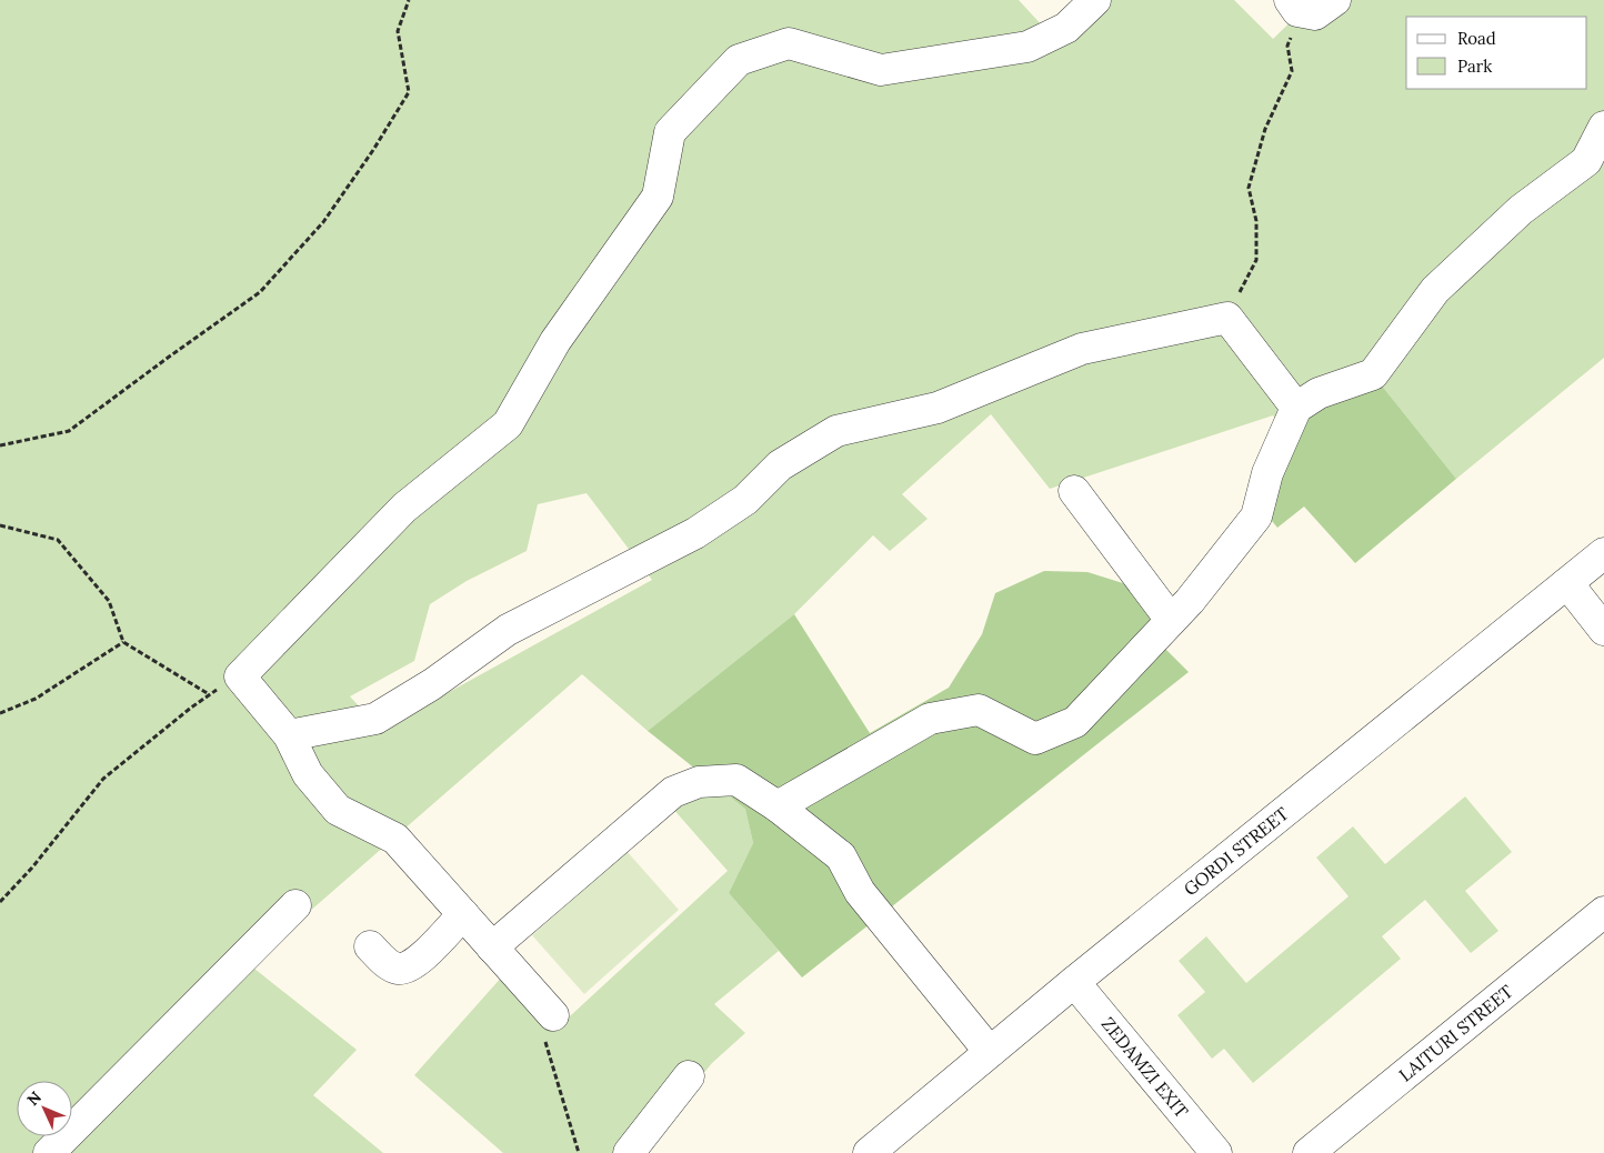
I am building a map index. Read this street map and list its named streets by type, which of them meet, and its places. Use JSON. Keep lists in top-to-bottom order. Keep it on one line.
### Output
{"streets":{"street":["GORDI STREET","LAITURI STREET","ZEDAMZI EXIT"]},"crossings":[["GORDI STREET","ZEDAMZI EXIT"]],"legend":["Road","Park"],"north":"top left"}
